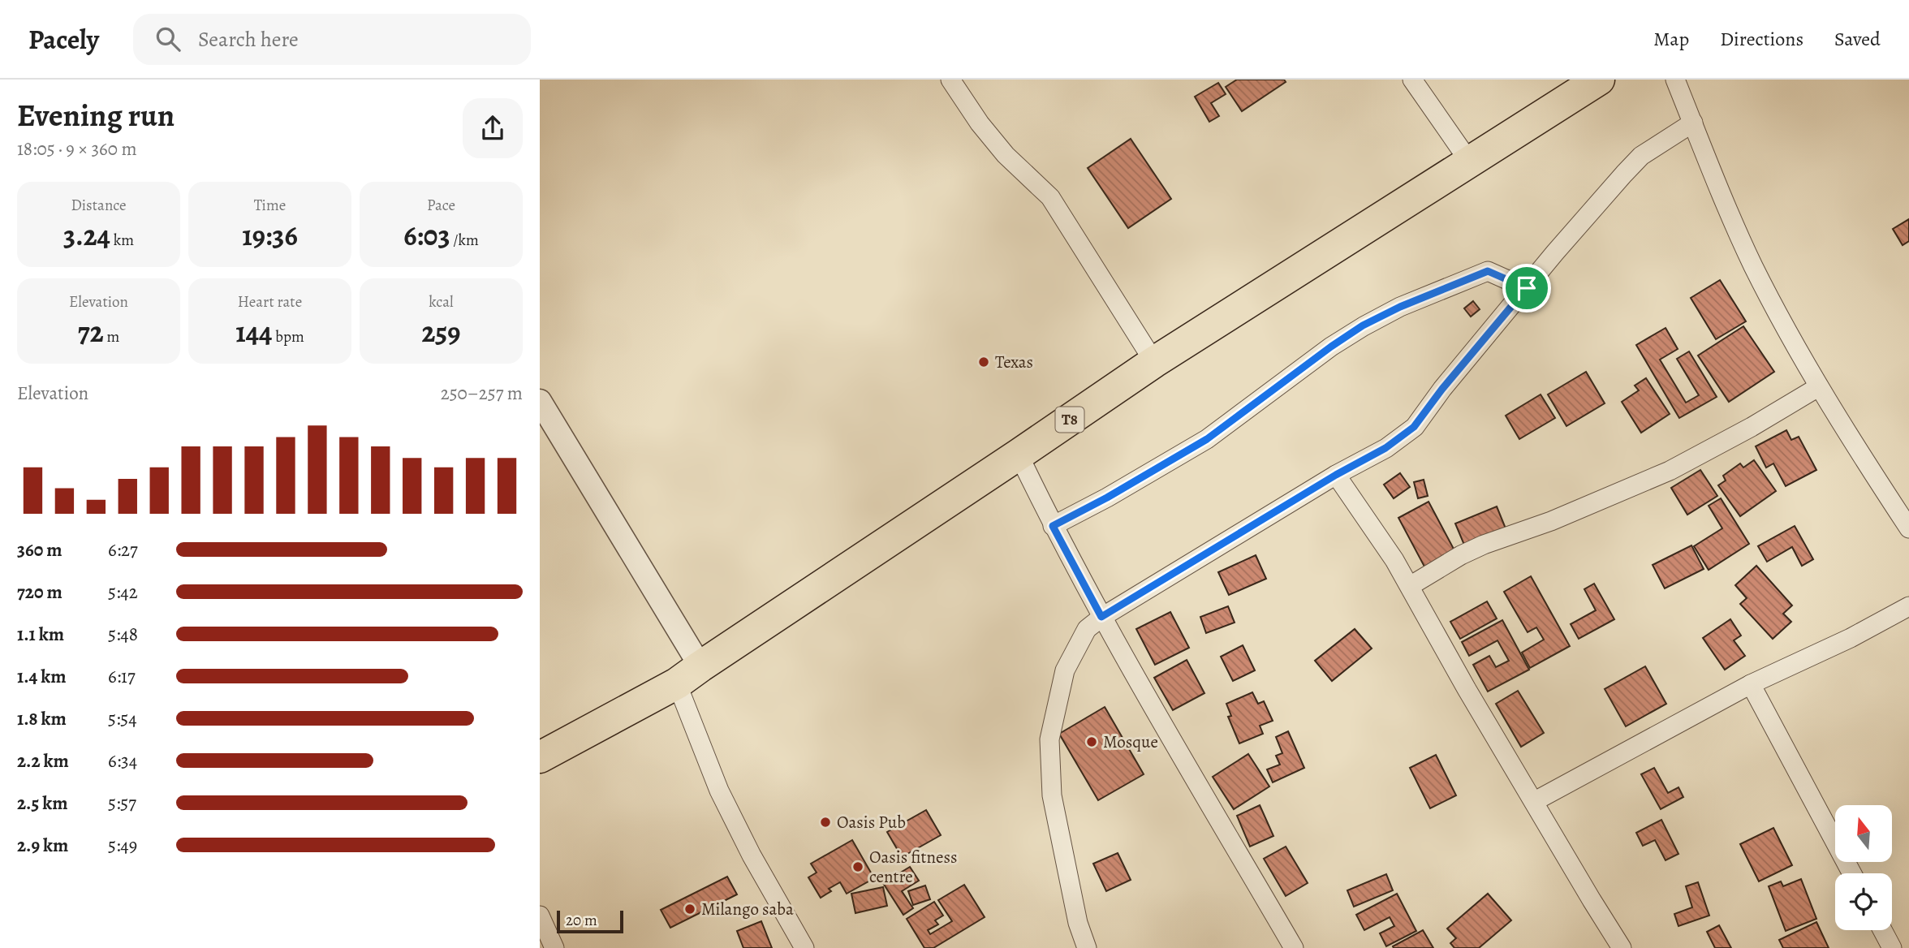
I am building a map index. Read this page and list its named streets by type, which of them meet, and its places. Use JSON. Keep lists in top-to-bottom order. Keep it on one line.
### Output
{"streets":{"highway":["T8"]},"places":["Texas","Mosque","Oasis Pub","Oasis fitness centre","Milango saba"],"scale_bar":"20 m","north":"top","page":{"header":"Pacely","search":"Search here","nav":["Map","Directions","Saved"],"heading":["Evening run","18:05 · 9 × 360 m"],"stats":[["Distance","3.24 km"],["Time","19:36"],["Pace","6:03 /km"],["Elevation","72 m"],["Heart rate","144 bpm"],["kcal","259"]],"chart":["Elevation","250–257 m"],"list":[{"name":"360 m","note":"6:27"},{"name":"720 m","note":"5:42"},{"name":"1.1 km","note":"5:48"},{"name":"1.4 km","note":"6:17"},{"name":"1.8 km","note":"5:54"},{"name":"2.2 km","note":"6:34"},{"name":"2.5 km","note":"5:57"},{"name":"2.9 km","note":"5:49"}],"scale":"20 m"}}
